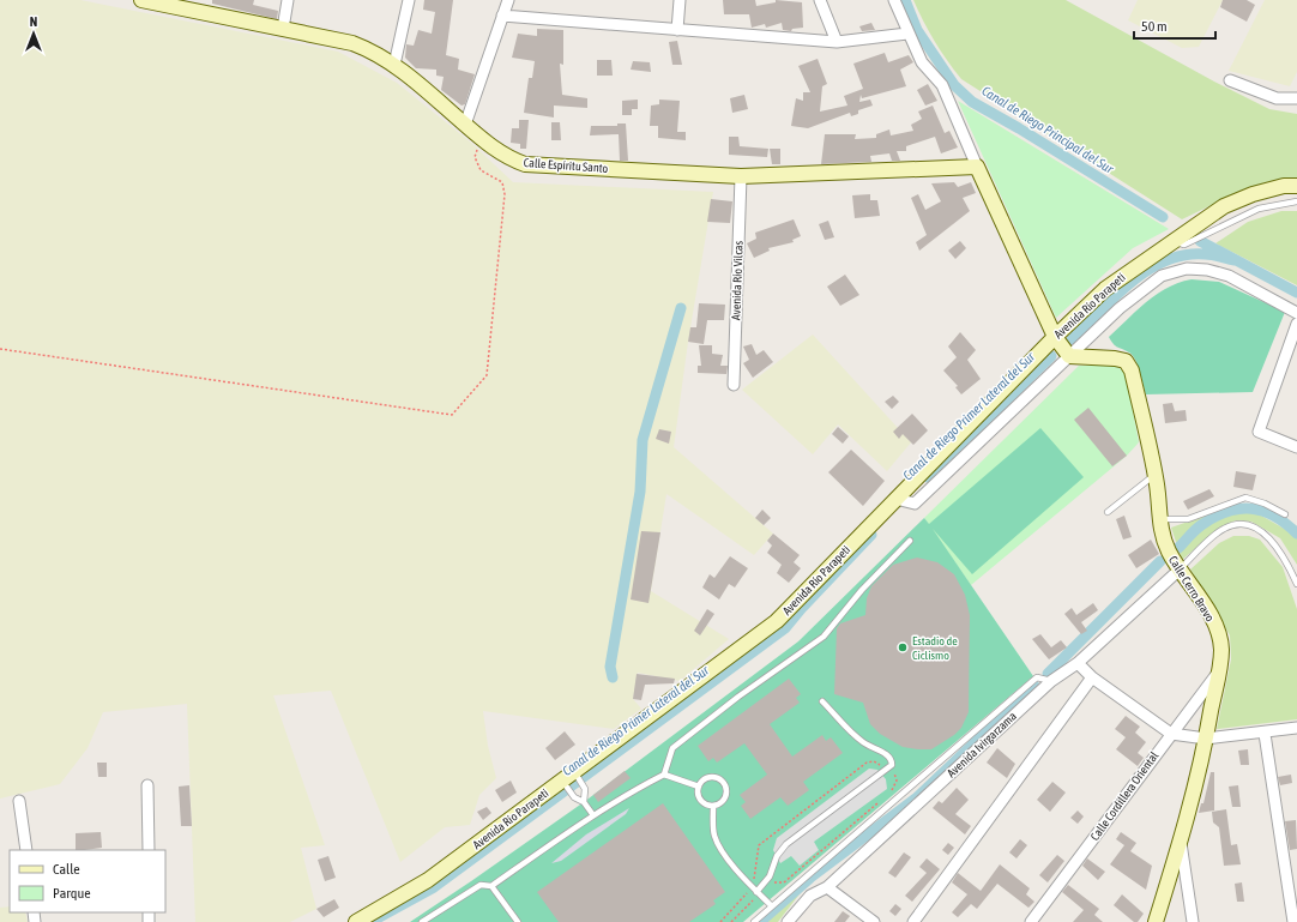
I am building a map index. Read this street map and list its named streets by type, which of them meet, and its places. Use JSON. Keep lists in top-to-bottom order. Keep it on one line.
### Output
{"streets":{"street":["Calle Espíritu Santo","Avenida Río Vilcas","Avenida Río Parapeti","Calle Cerro Bravo","Avenida Ivirgarzama","Calle Cordillera Oriental"]},"crossings":[["Calle Espíritu Santo","Avenida Río Vilcas"],["Avenida Río Parapeti","Calle Cerro Bravo"],["Calle Cerro Bravo","Avenida Ivirgarzama"],["Calle Cerro Bravo","Calle Cordillera Oriental"]],"water":["Canal de Riego Principal del Sur","Canal de Riego Primer Lateral del Sur"],"places":["Estadio de Ciclismo"],"legend":["Calle","Parque"],"scale_bar":"50 m","north":"top"}
